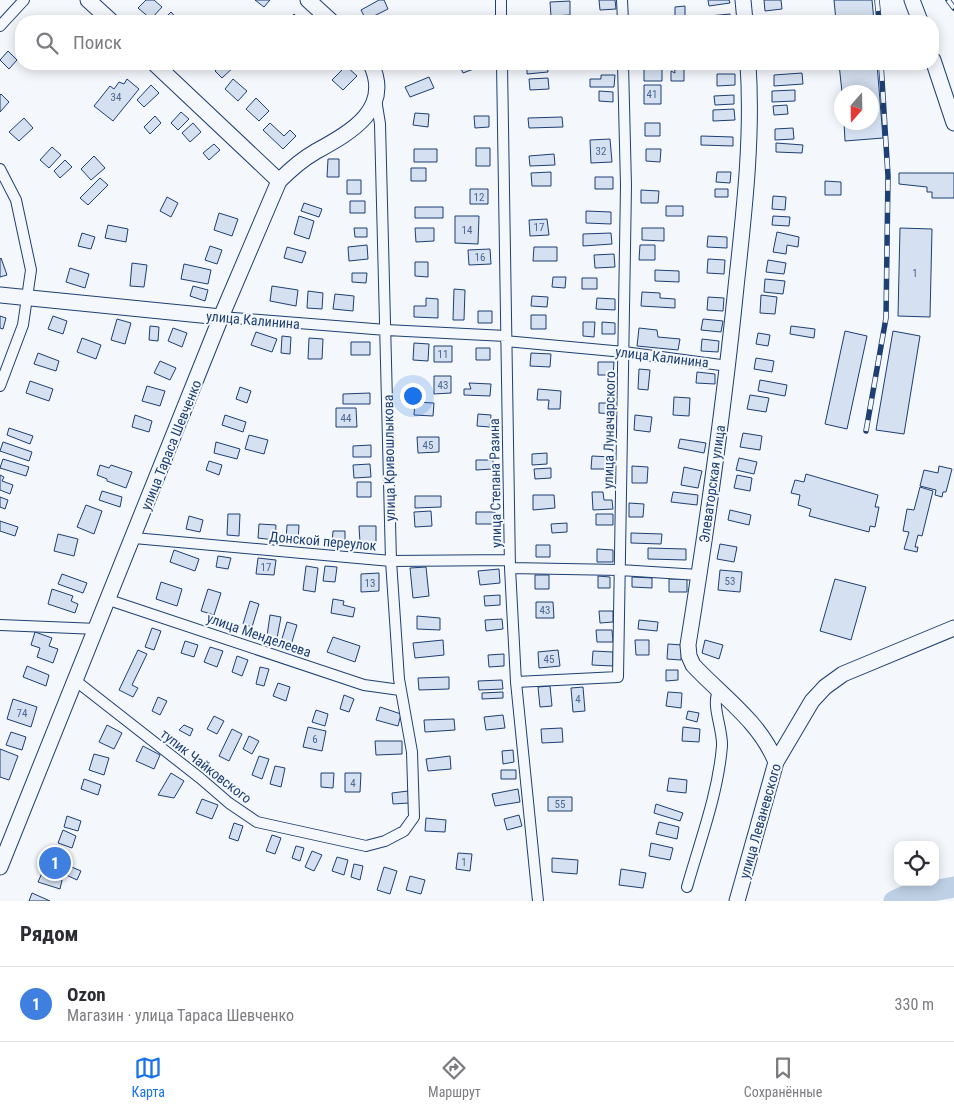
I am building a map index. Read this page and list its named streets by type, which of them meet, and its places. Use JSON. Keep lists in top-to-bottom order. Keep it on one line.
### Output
{"streets":{"street":["улица Калинина","улица Луначарского","улица Тараса Шевченко","улица Кривошлыкова","улица Степана Разина","Элеваторская улица","Донской переулок","улица Менделеева","тупик Чайковского","улица Леваневского"]},"crossings":[["улица Калинина","улица Луначарского"],["улица Калинина","улица Тараса Шевченко"],["улица Калинина","улица Кривошлыкова"],["улица Калинина","улица Степана Разина"],["улица Калинина","Элеваторская улица"],["улица Луначарского","улица Степана Разина"],["улица Луначарского","Донской переулок"],["улица Тараса Шевченко","Донской переулок"],["улица Тараса Шевченко","улица Менделеева"],["улица Тараса Шевченко","тупик Чайковского"],["улица Кривошлыкова","Донской переулок"],["улица Кривошлыкова","улица Менделеева"],["улица Кривошлыкова","тупик Чайковского"],["улица Степана Разина","Донской переулок"],["Элеваторская улица","Донской переулок"],["Элеваторская улица","улица Леваневского"]],"house_numbers":["41","34","32","12","17","14","16","1","11","43","44","45","17","53","13","43","45","4","74","6","4","55","1"],"north":"bottom","page":{"search":"Поиск","pins":"1","heading":"Рядом","list":[{"mark":"1","name":"Ozon","note":"Магазин · улица Тараса Шевченко","value":"330 m"}],"nav":["Карта","Маршрут","Сохранённые"]}}
